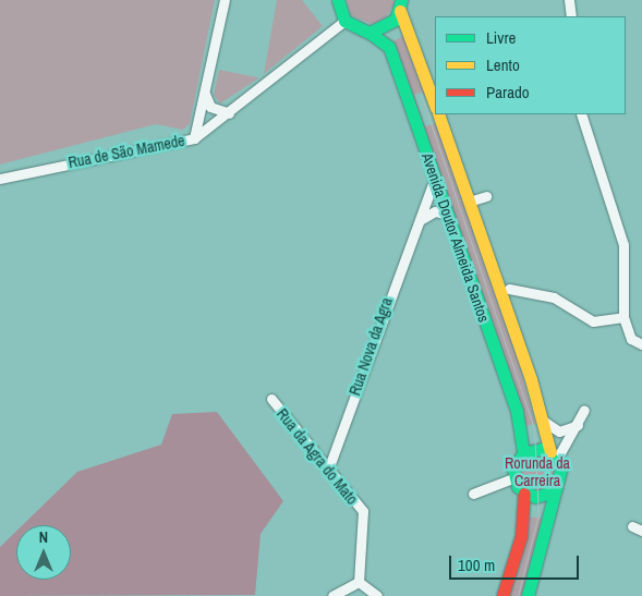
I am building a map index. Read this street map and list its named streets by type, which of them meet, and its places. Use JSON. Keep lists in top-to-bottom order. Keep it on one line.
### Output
{"streets":{"main road":["Avenida Doutor Almeida Santos"],"street":["Rua de São Mamede","Rua Nova da Agra","Rua da Agra do Mato"]},"crossings":[["Rua de São Mamede","Avenida Doutor Almeida Santos"],["Avenida Doutor Almeida Santos","Rua Nova da Agra"],["Rua Nova da Agra","Rua da Agra do Mato"]],"parks":["Rorunda da Carreira"],"legend":["Livre","Lento","Parado"],"scale_bar":"100 m","north":"top"}
